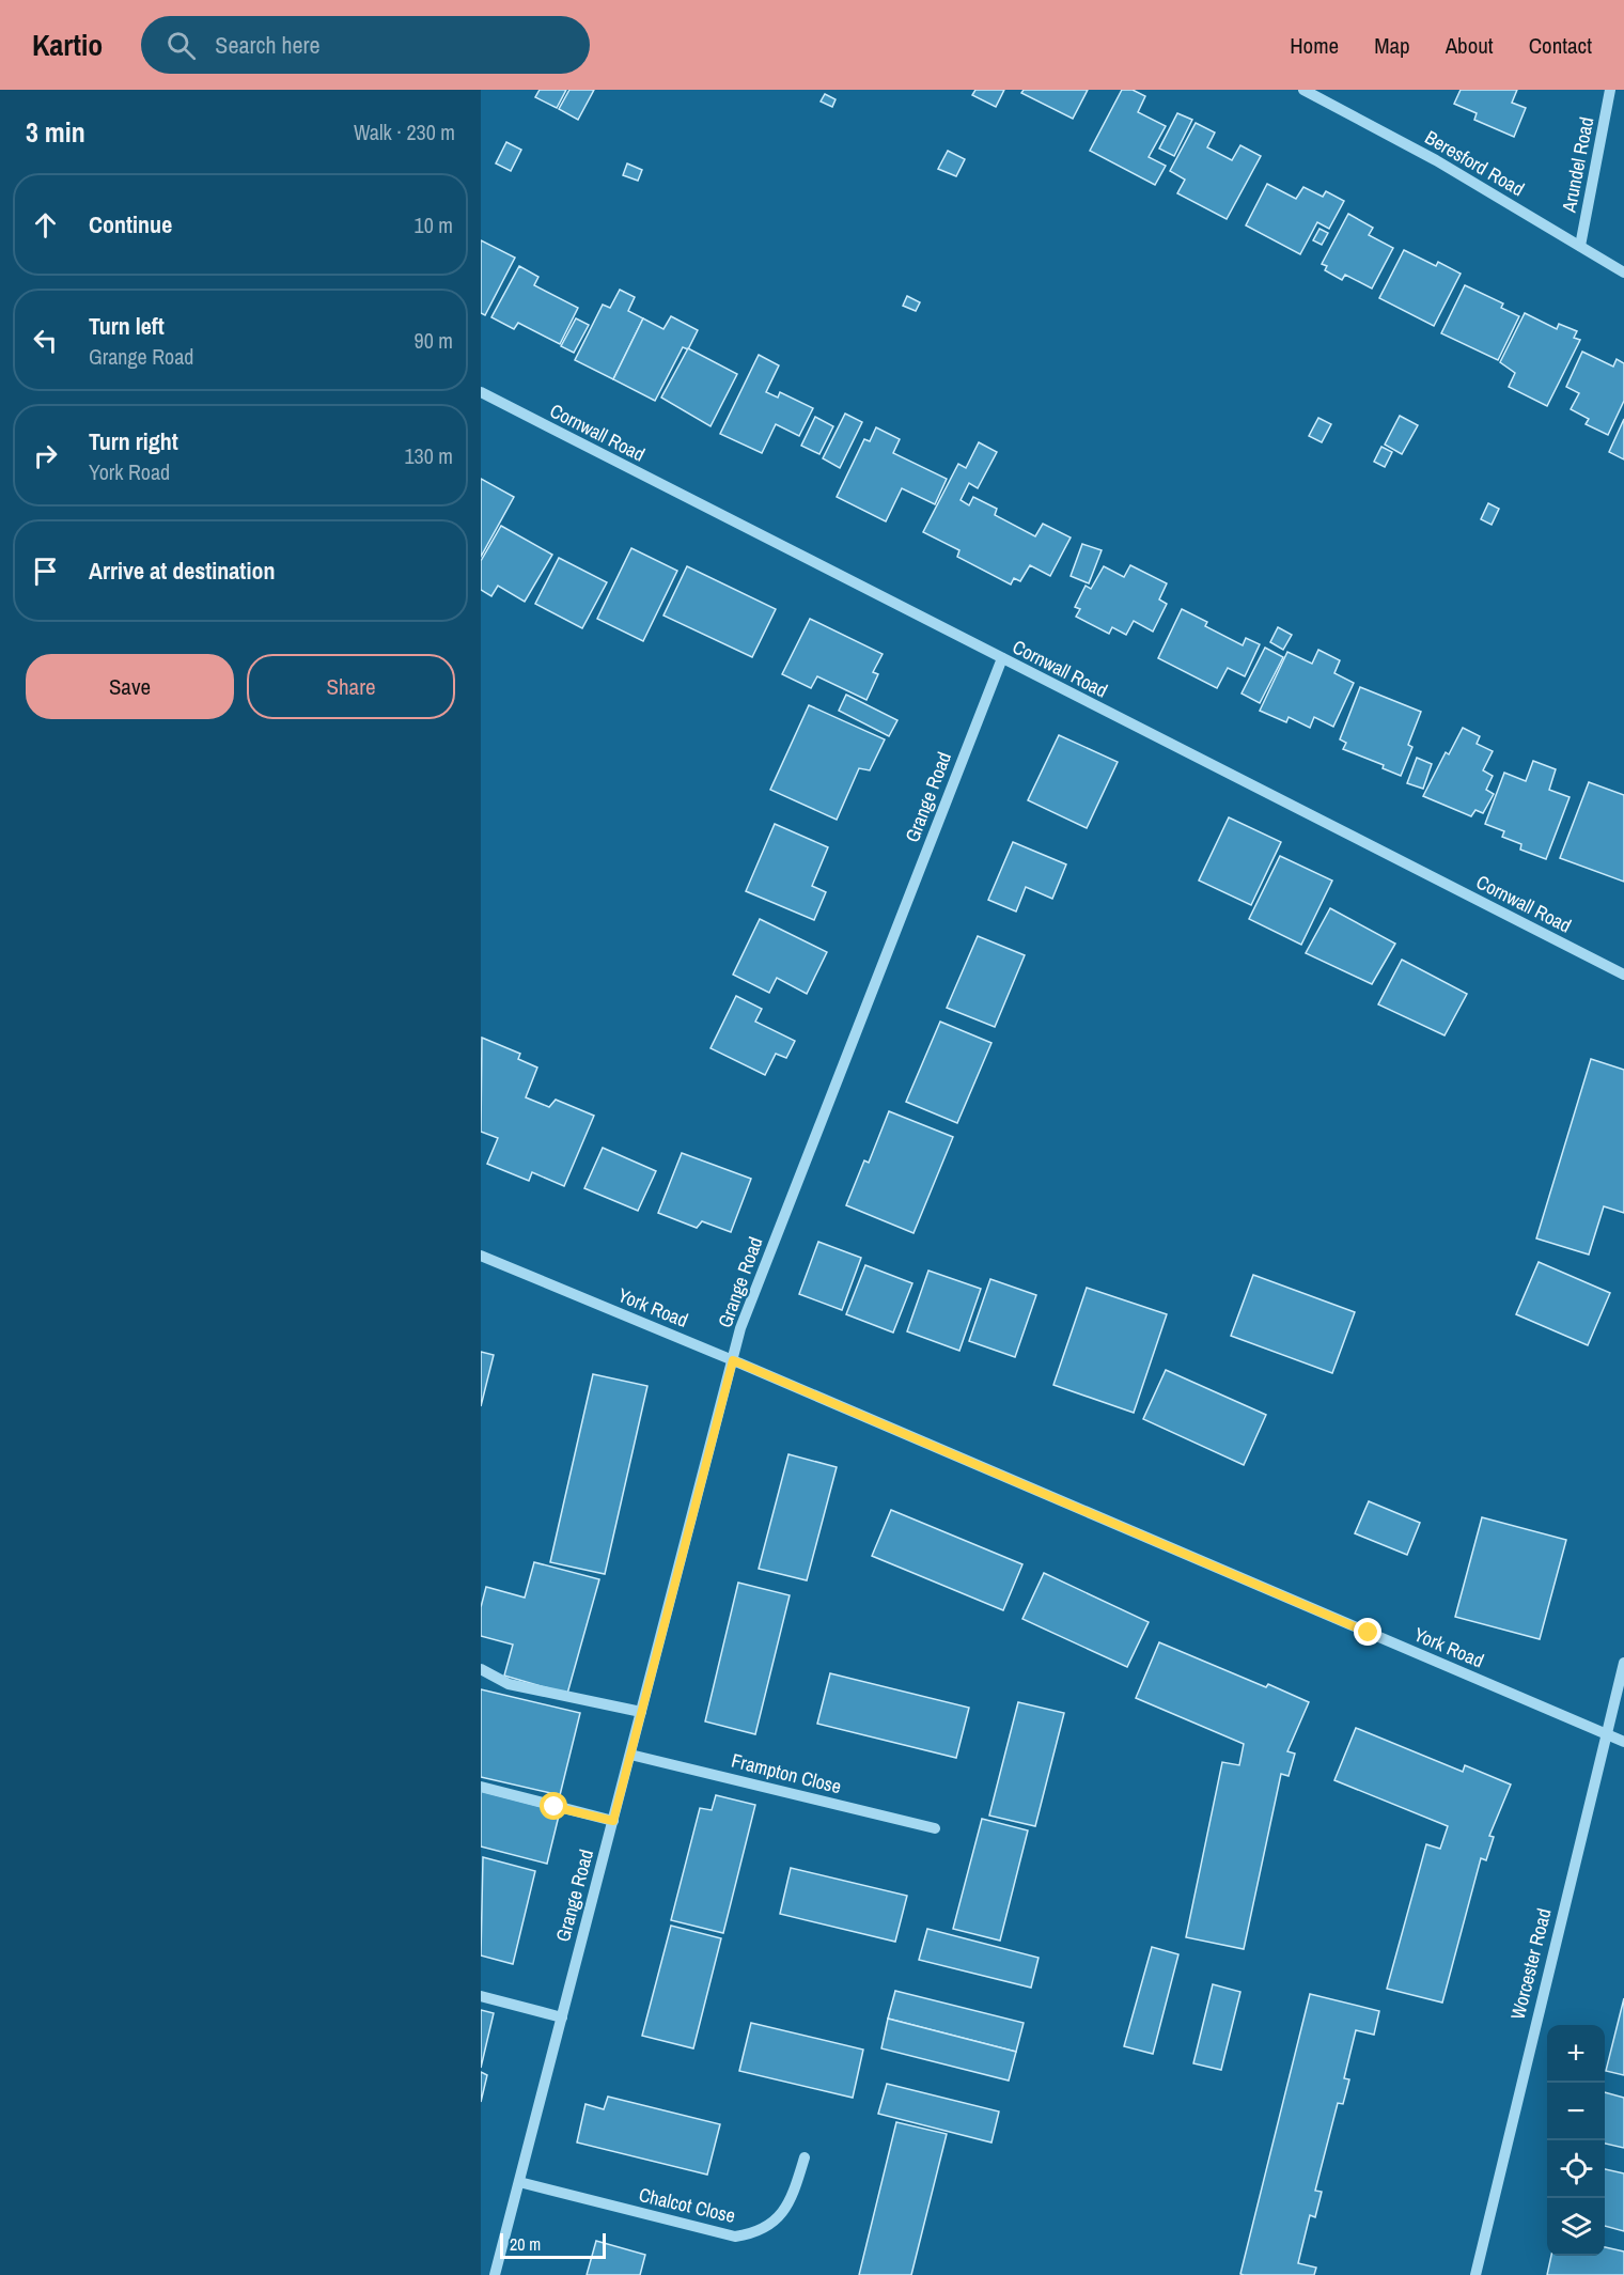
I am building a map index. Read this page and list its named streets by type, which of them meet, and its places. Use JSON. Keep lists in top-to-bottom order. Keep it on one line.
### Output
{"streets":{"street":["Beresford Road","Arundel Road","Cornwall Road","Grange Road","York Road","Frampton Close","Worcester Road","Chalcot Close"]},"crossings":[["Beresford Road","Arundel Road"],["Cornwall Road","Grange Road"],["Grange Road","York Road"],["Grange Road","Frampton Close"],["Grange Road","Chalcot Close"],["York Road","Worcester Road"]],"scale_bar":"20 m","page":{"header":"Kartio","search":"Search here","nav":["Home","Map","About","Contact"],"heading":["3 min","Walk · 230 m"],"list":[["Continue","10 m"],["Turn left","Grange Road","90 m"],["Turn right","York Road","130 m"],"Arrive at destination"],"buttons":["Save","Share"],"map_buttons":["+","−"],"scale":"20 m"}}
